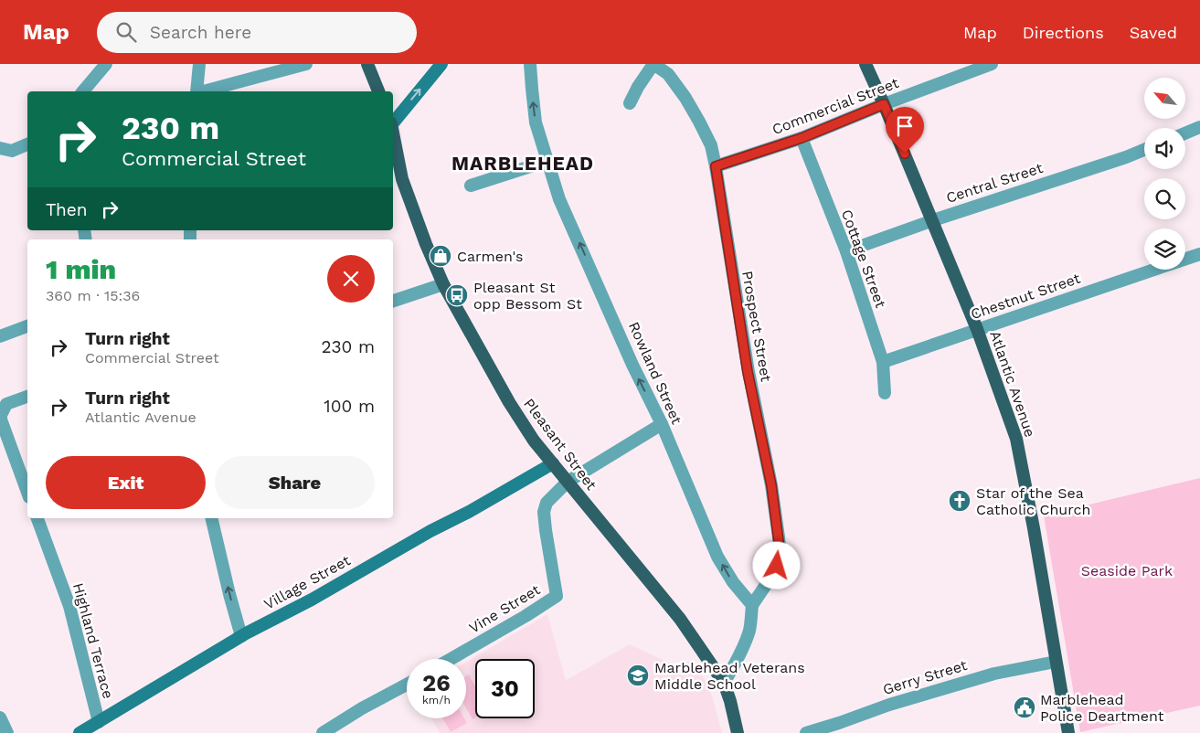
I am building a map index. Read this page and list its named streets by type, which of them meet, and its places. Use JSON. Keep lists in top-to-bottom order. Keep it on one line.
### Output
{"streets":{"main road":["Atlantic Avenue","Pleasant Street","Village Street"],"street":["Commercial Street","Central Street","Cottage Street","Chestnut Street","Prospect Street","Rowland Street","Vine Street","Highland Terrace","Gerry Street"]},"crossings":[["Commercial Street","Cottage Street"],["Commercial Street","Prospect Street"],["Commercial Street","Atlantic Avenue"],["Central Street","Cottage Street"],["Central Street","Atlantic Avenue"],["Cottage Street","Chestnut Street"],["Chestnut Street","Atlantic Avenue"],["Prospect Street","Rowland Street"],["Atlantic Avenue","Gerry Street"],["Pleasant Street","Village Street"],["Pleasant Street","Vine Street"],["Village Street","Highland Terrace"]],"one_way":["Rowland Street"],"districts":["MARBLEHEAD"],"parks":["Seaside Park"],"places":{"shop":["Carmen's"],"bus stop":["Pleasant St opp Bessom St"],"church":["Star of the Sea Catholic Church"],"school or university":["Marblehead Veterans Middle School"],"public building":["Marblehead Police Deartment"]},"north":"top left","page":{"header":"Map","search":"Search here","nav":["Map","Directions","Saved"],"turn":["230 m","Commercial Street"],"then":"Then","heading":["1 min","360 m · 15:36"],"list":[{"name":"Turn right","note":"Commercial Street","value":"230 m"},{"name":"Turn right","note":"Atlantic Avenue","value":"100 m"}],"buttons":["Exit","Share"],"speed":"26 km/h","limit":"30"}}
